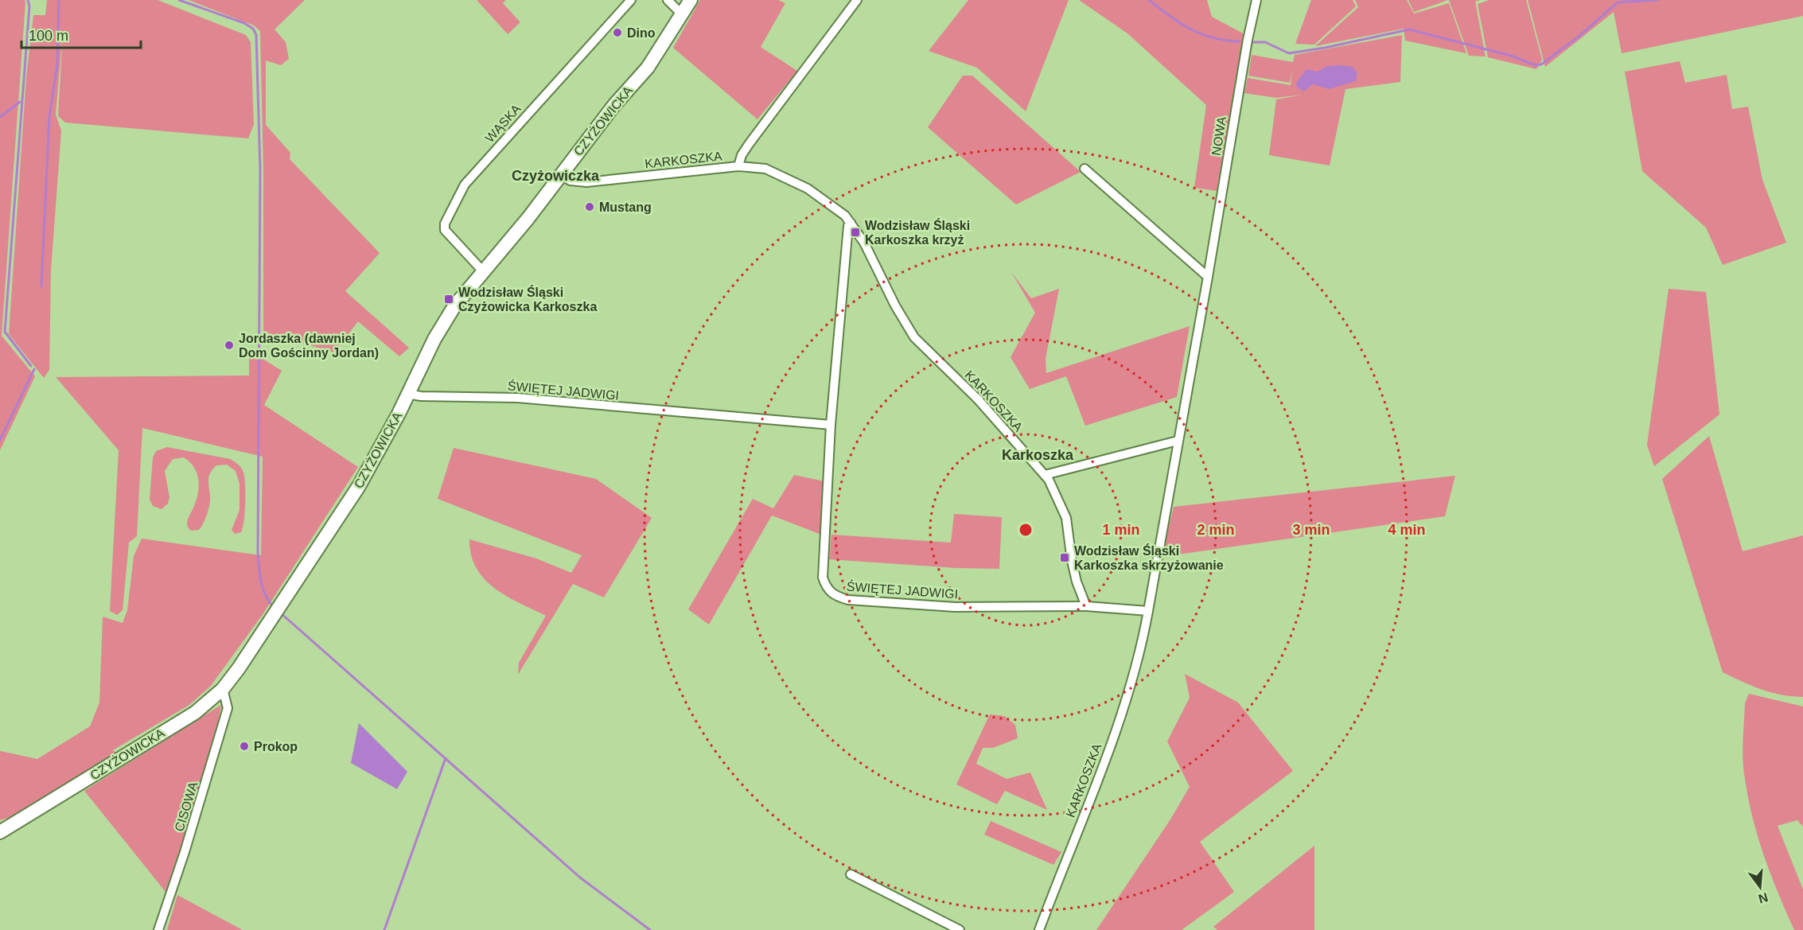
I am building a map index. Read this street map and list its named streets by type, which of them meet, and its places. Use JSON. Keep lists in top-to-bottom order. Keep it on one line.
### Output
{"streets":{"street":["CZYŻOWICKA","WĄSKA","NOWA","KARKOSZKA","ŚWIĘTEJ JADWIGI","CISOWA"]},"crossings":[["CZYŻOWICKA","WĄSKA"],["CZYŻOWICKA","KARKOSZKA"],["CZYŻOWICKA","ŚWIĘTEJ JADWIGI"],["CZYŻOWICKA","CISOWA"],["NOWA","KARKOSZKA"],["KARKOSZKA","ŚWIĘTEJ JADWIGI"]],"districts":["Czyżowiczka","Karkoszka"],"places":{"other":["Dino","Mustang","Jordaszka (dawniej Dom Gościnny Jordan)","Prokop"],"transit":["Wodzisław Śląski Karkoszka krzyż","Wodzisław Śląski Czyżowicka Karkoszka","Wodzisław Śląski Karkoszka skrzyżowanie"]},"scale_bar":"100 m","north":"bottom","rings":["1 min","2 min","3 min","4 min"]}
